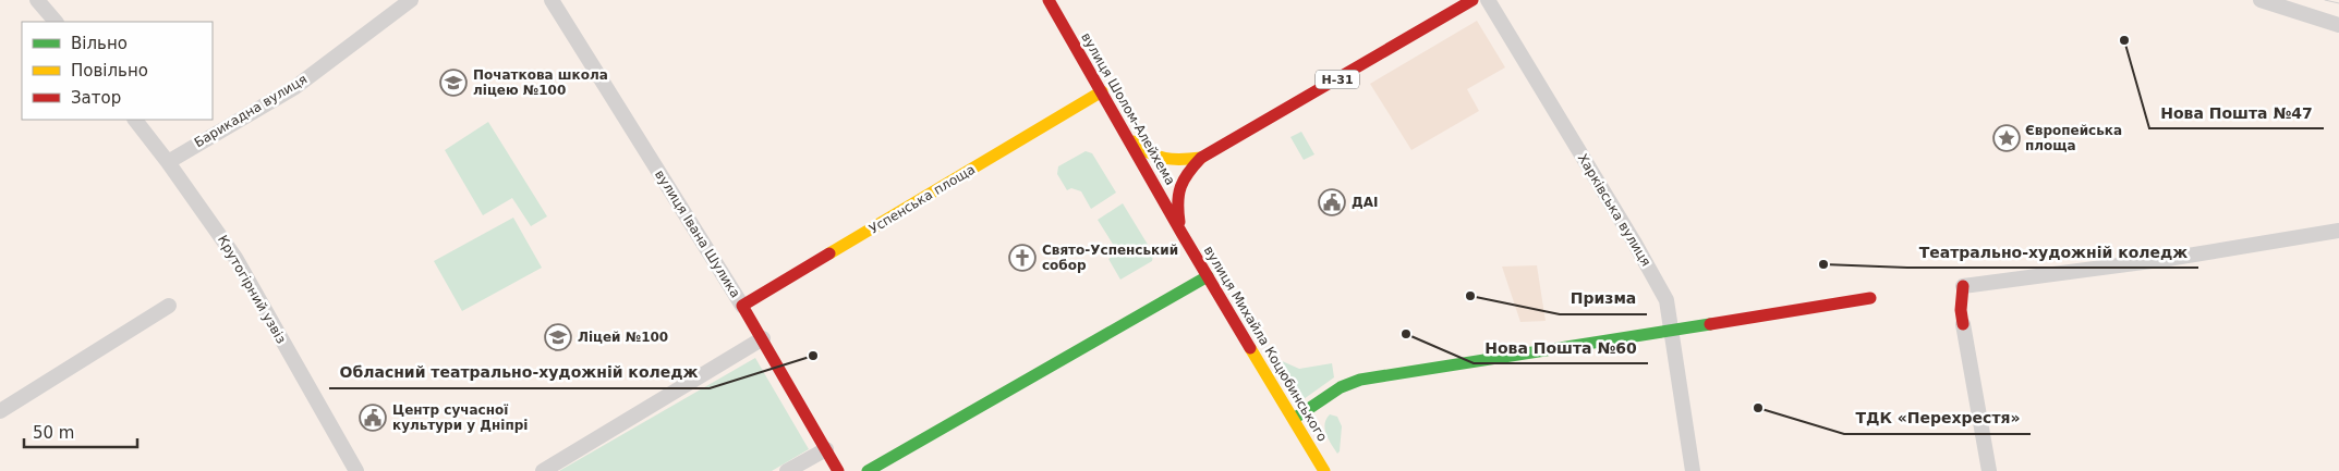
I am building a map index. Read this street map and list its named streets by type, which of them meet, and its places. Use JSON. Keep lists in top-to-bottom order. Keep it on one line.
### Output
{"streets":{"street":["Н-31","вулиця Шолом-Алейхема","Барикадна вулиця","Успенська площа","Харківська вулиця","вулиця Івана Шулика","Крутогірний узвіз","вулиця Михайла Коцюбинського"]},"crossings":[["Н-31","вулиця Шолом-Алейхема"],["Н-31","вулиця Михайла Коцюбинського"],["вулиця Шолом-Алейхема","Успенська площа"],["вулиця Шолом-Алейхема","вулиця Михайла Коцюбинського"],["Барикадна вулиця","Крутогірний узвіз"],["Успенська площа","вулиця Івана Шулика"]],"places":{"other":["Нова Пошта №47","Театрально-художній коледж","Призма","Нова Пошта №60","Обласний театрально-художній коледж","ТДК «Перехрестя»"],"school or university":["Початкова школа ліцею №100","Ліцей №100"],"place":["Європейська площа"],"public building":["ДАІ","Центр сучасної культури у Дніпрі"],"church":["Свято-Успенський собор"]},"legend":["Вільно","Повільно","Затор"],"scale_bar":"50 m"}
